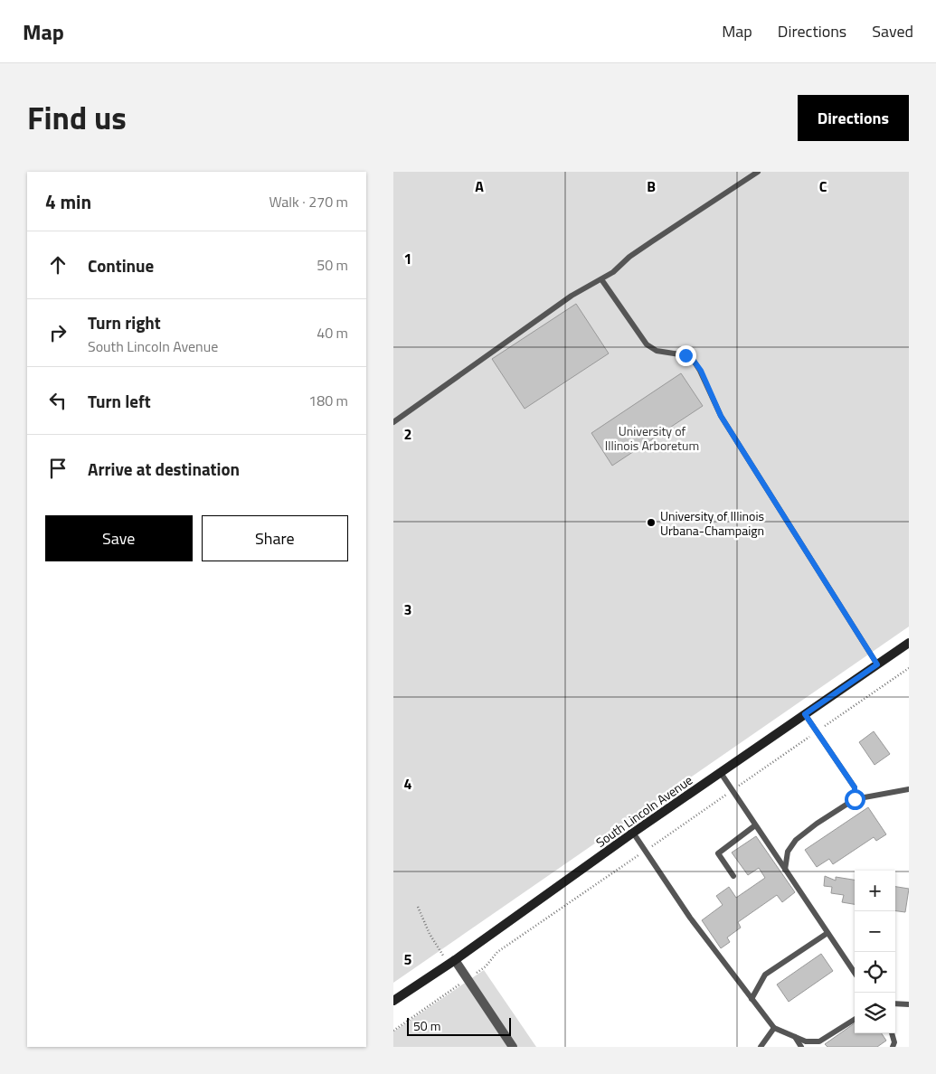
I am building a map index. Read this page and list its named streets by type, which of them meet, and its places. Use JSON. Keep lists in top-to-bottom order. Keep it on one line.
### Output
{"streets":{"main road":["South Lincoln Avenue"]},"parks":["University of Illinois Arboretum"],"places":["University of Illinois Urbana-Champaign"],"scale_bar":"50 m","page":{"header":"Map","nav":["Map","Directions","Saved"],"title":"Find us","buttons":["Directions",["Save","Share"]],"heading":["4 min","Walk · 270 m"],"list":[["Continue","50 m"],["Turn right","South Lincoln Avenue","40 m"],["Turn left","180 m"],"Arrive at destination"],"map_buttons":["+","−"],"scale":"50 m"},"grid":{"columns":["A","B","C"],"rows":["1","2","3","4","5"]}}
